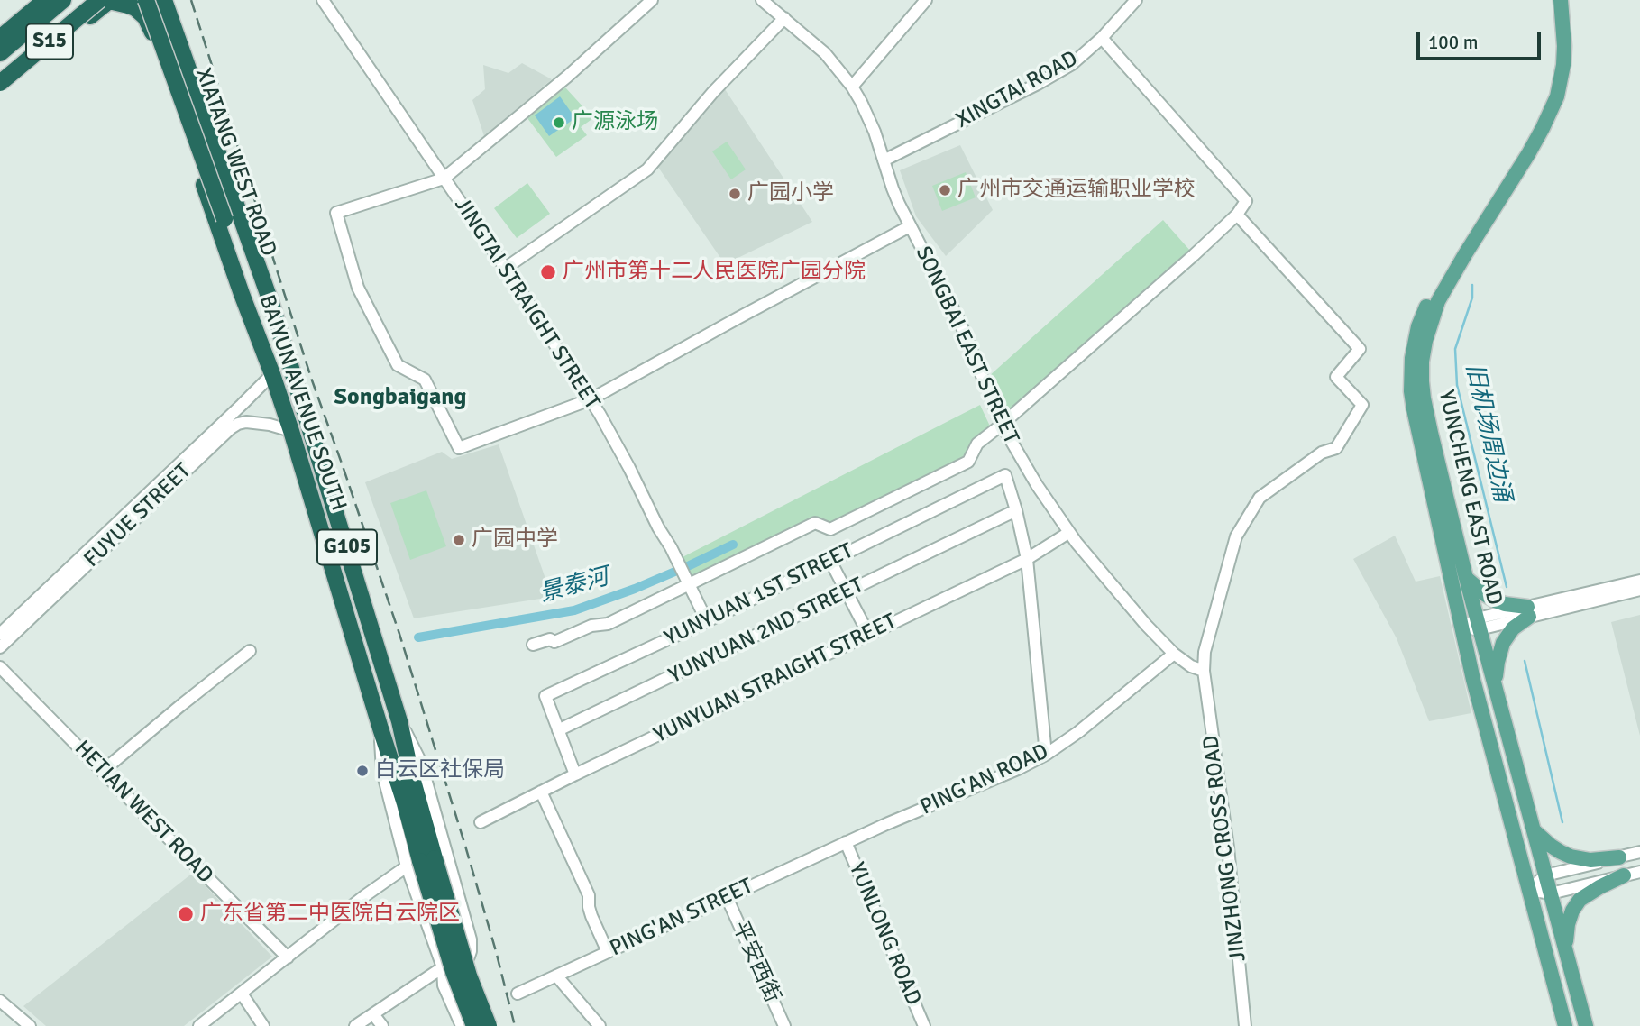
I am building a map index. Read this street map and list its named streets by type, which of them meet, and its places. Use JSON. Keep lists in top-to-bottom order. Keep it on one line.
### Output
{"streets":{"highway":["S15","XIATANG WEST ROAD","BAIYUN AVENUE SOUTH","G105"],"main road":["YUNCHENG EAST ROAD"],"street":["XINGTAI ROAD","JINGTAI STRAIGHT STREET","SONGBAI EAST STREET","FUYUE STREET","YUNYUAN 1ST STREET","YUNYUAN 2ND STREET","YUNYUAN STRAIGHT STREET","PING'AN ROAD","HETIAN WEST ROAD","JINZHONG CROSS ROAD","PING'AN STREET","YUNLONG ROAD","平安西街"]},"crossings":[["XINGTAI ROAD","SONGBAI EAST STREET"],["XIATANG WEST ROAD","BAIYUN AVENUE SOUTH"],["XIATANG WEST ROAD","FUYUE STREET"],["JINGTAI STRAIGHT STREET","YUNYUAN 1ST STREET"],["SONGBAI EAST STREET","YUNYUAN STRAIGHT STREET"],["SONGBAI EAST STREET","PING'AN ROAD"],["SONGBAI EAST STREET","JINZHONG CROSS ROAD"],["BAIYUN AVENUE SOUTH","FUYUE STREET"],["YUNYUAN 1ST STREET","YUNYUAN 2ND STREET"],["PING'AN ROAD","PING'AN STREET"],["PING'AN ROAD","YUNLONG ROAD"],["PING'AN STREET","YUNLONG ROAD"],["PING'AN STREET","平安西街"]],"districts":["Songbaigang"],"water":["旧机场周边涌","景泰河"],"places":["广源泳场","广州市交通运输职业学校","广园小学","广州市第十二人民医院广园分院","广园中学","白云区社保局","广东省第二中医院白云院区"],"scale_bar":"100 m"}
